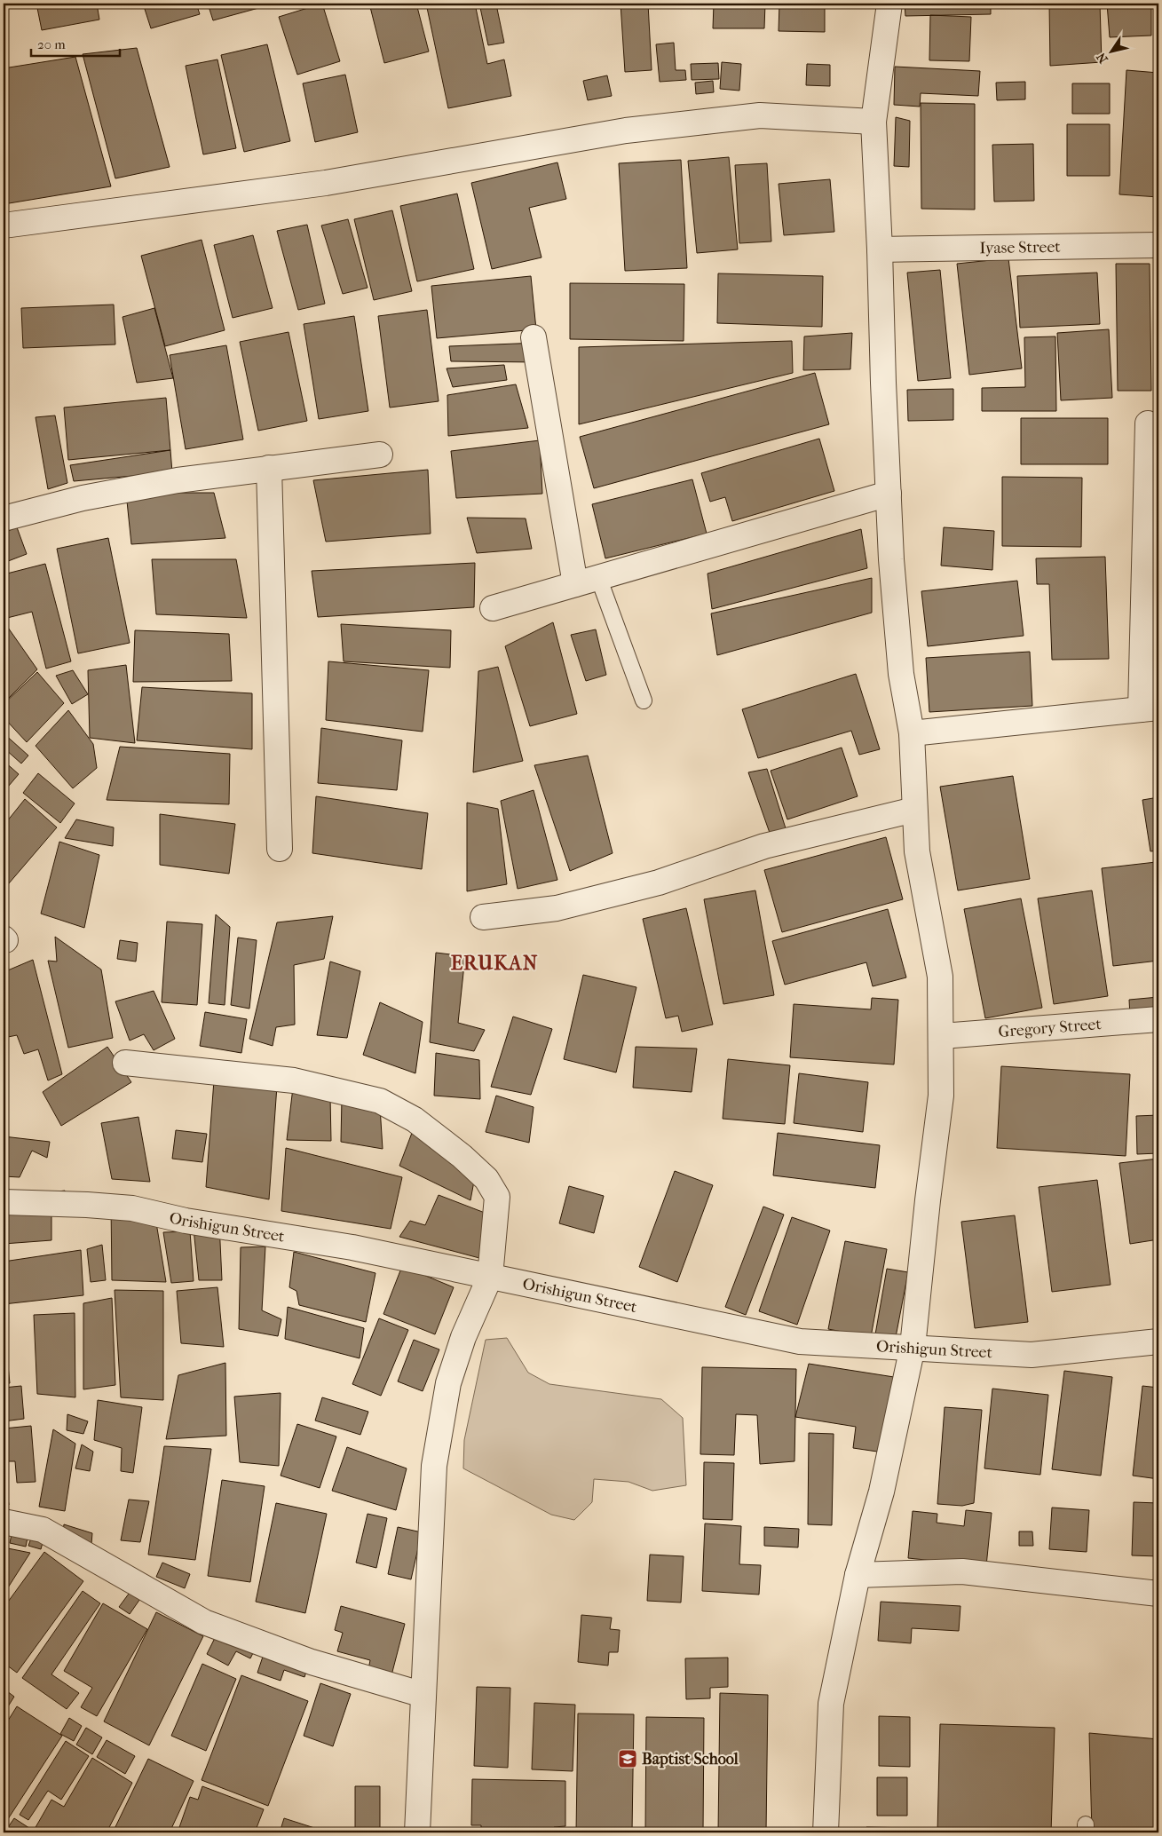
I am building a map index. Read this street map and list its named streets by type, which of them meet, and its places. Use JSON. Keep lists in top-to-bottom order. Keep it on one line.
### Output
{"streets":{"street":["Iyase Street","Gregory Street","Orishigun Street"]},"districts":["ERUKAN"],"places":{"school or university":["Baptist School"]},"scale_bar":"20 m","north":"bottom left"}
